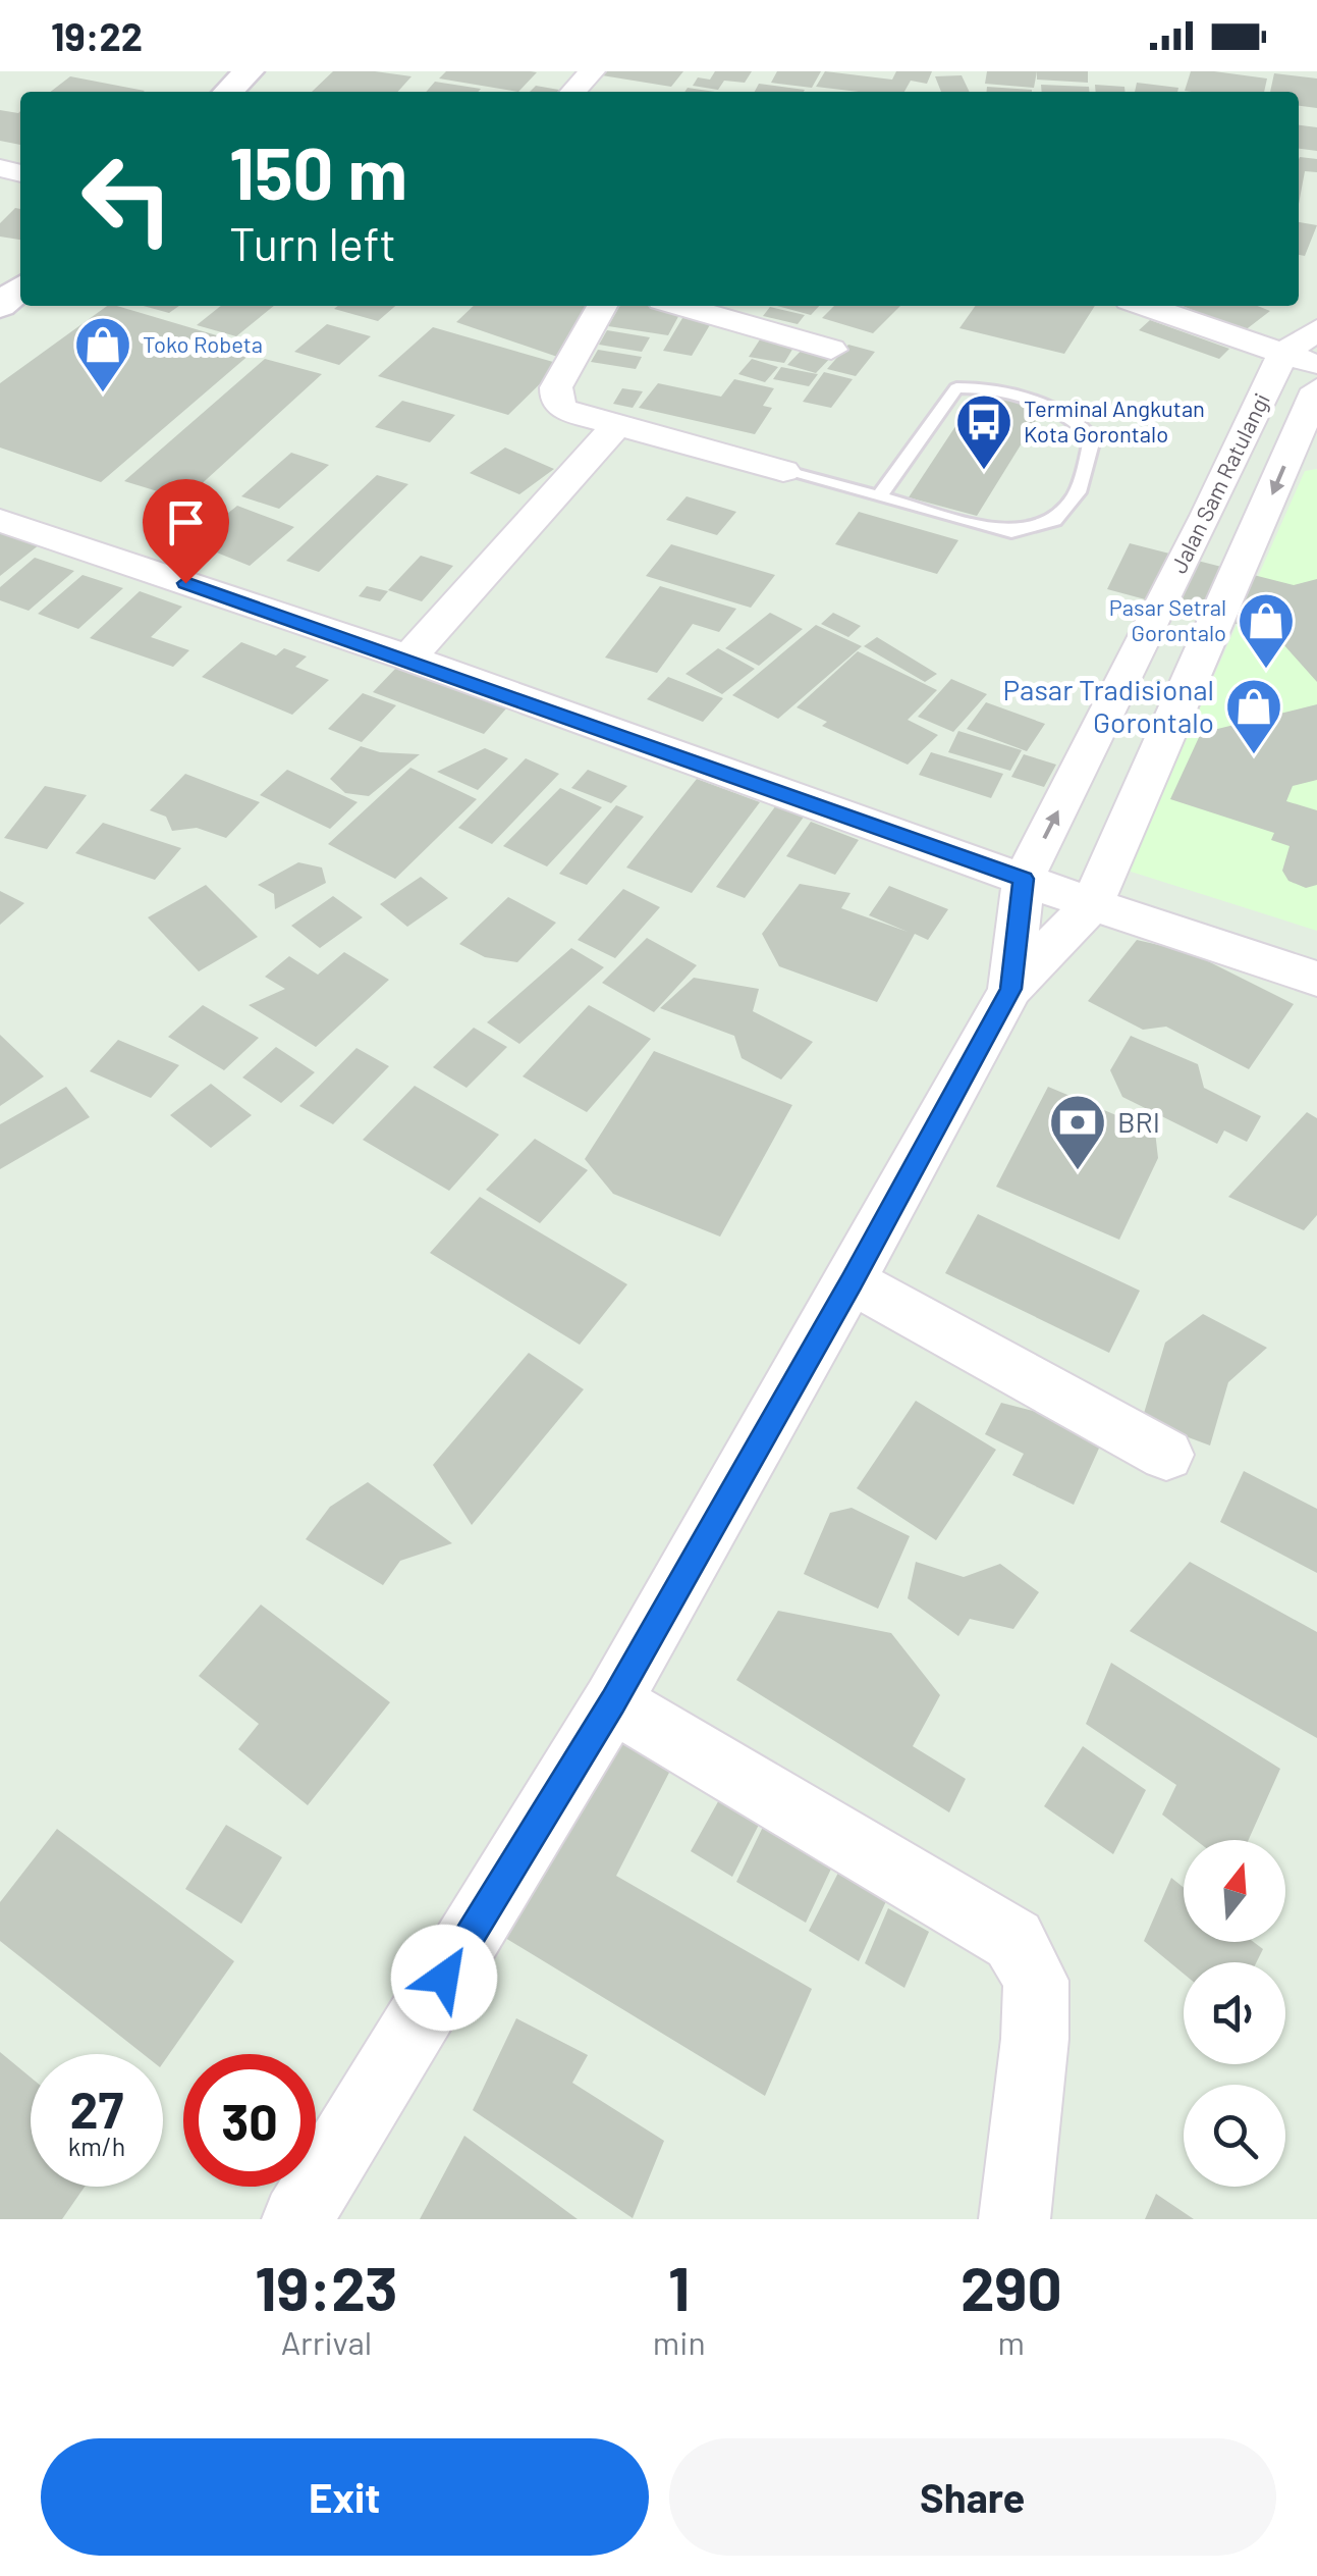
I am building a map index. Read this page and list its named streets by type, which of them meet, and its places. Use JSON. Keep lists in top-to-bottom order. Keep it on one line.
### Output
{"streets":{"street":["Jalan Sam Ratulangi"]},"places":{"shop":["Toko Robeta","Pasar Setral Gorontalo","Pasar Tradisional Gorontalo"],"bus stop":["Terminal Angkutan Kota Gorontalo"],"bank":["BRI"]},"north":"top","page":{"status":"19:22","turn":["150 m","Turn left"],"speed":"27 km/h","limit":"30","eta":["19:23","Arrival","1","min","290","m"],"buttons":["Exit","Share"]}}
